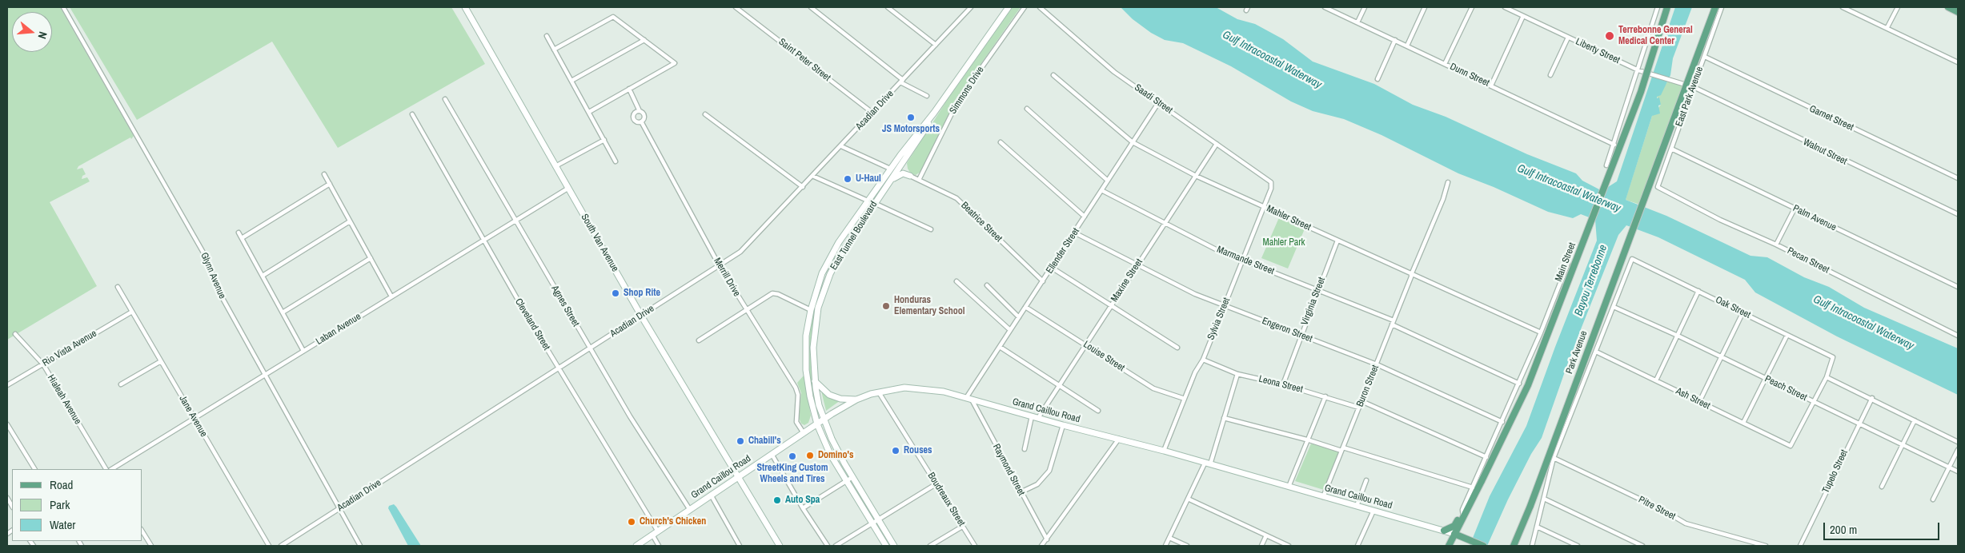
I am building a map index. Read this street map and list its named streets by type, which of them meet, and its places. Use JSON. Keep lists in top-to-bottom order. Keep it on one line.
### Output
{"streets":{"main road":["East Tunnel Boulevard","South Van Avenue","Main Street","Park Avenue","Grand Caillou Road"],"street":["Liberty Street","Saint Peter Street","Dunn Street","Simmons Drive","East Park Avenue","Saadi Street","Acadian Drive","Garnet Street","Walnut Street","Mahler Street","Palm Avenue","Beatrice Street","Ellender Street","Marmande Street","Pecan Street","Glynn Avenue","Merrill Drive","Maxine Street","Virginia Street","Agnes Street","Oak Street","Sylvia Street","Cleveland Street","Laban Avenue","Engeron Street","Rio Vista Avenue","Louise Street","Leona Street","Buron Street","Peach Street","Ash Street","Hialeah Avenue","Jane Avenue","Raymond Street","Tupelo Street","Boudreaux Street","Pitre Street"]},"crossings":[["Liberty Street","East Park Avenue"],["Liberty Street","Walnut Street"],["Saint Peter Street","Acadian Drive"],["Simmons Drive","Beatrice Street"],["East Park Avenue","Garnet Street"],["East Park Avenue","Walnut Street"],["East Park Avenue","Palm Avenue"],["East Park Avenue","Pecan Street"],["Saadi Street","Ellender Street"],["Saadi Street","Maxine Street"],["Saadi Street","Sylvia Street"],["Acadian Drive","South Van Avenue"],["Acadian Drive","Glynn Avenue"],["Acadian Drive","Merrill Drive"],["Acadian Drive","Agnes Street"],["Acadian Drive","Cleveland Street"],["Mahler Street","Ellender Street"],["Mahler Street","Main Street"],["Mahler Street","Maxine Street"],["Mahler Street","Virginia Street"],["Mahler Street","Sylvia Street"],["Mahler Street","Buron Street"],["Beatrice Street","Ellender Street"],["East Tunnel Boulevard","Grand Caillou Road"],["South Van Avenue","Laban Avenue"],["South Van Avenue","Grand Caillou Road"],["Ellender Street","Marmande Street"],["Ellender Street","Engeron Street"],["Ellender Street","Louise Street"],["Ellender Street","Grand Caillou Road"],["Ellender Street","Raymond Street"],["Marmande Street","Main Street"],["Marmande Street","Maxine Street"],["Marmande Street","Virginia Street"],["Marmande Street","Sylvia Street"],["Marmande Street","Buron Street"],["Main Street","Engeron Street"],["Main Street","Grand Caillou Road"],["Glynn Avenue","Laban Avenue"],["Merrill Drive","Grand Caillou Road"],["Maxine Street","Engeron Street"],["Maxine Street","Louise Street"],["Maxine Street","Grand Caillou Road"],["Virginia Street","Engeron Street"],["Virginia Street","Leona Street"],["Agnes Street","Laban Avenue"],["Agnes Street","Grand Caillou Road"],["Oak Street","Park Avenue"],["Sylvia Street","Engeron Street"],["Sylvia Street","Louise Street"],["Sylvia Street","Leona Street"],["Sylvia Street","Grand Caillou Road"],["Cleveland Street","Laban Avenue"],["Cleveland Street","Grand Caillou Road"],["Laban Avenue","Jane Avenue"],["Engeron Street","Buron Street"],["Rio Vista Avenue","Hialeah Avenue"],["Rio Vista Avenue","Jane Avenue"],["Park Avenue","Peach Street"],["Park Avenue","Ash Street"],["Park Avenue","Pitre Street"],["Leona Street","Buron Street"],["Buron Street","Grand Caillou Road"],["Peach Street","Ash Street"],["Peach Street","Tupelo Street"],["Grand Caillou Road","Raymond Street"],["Grand Caillou Road","Boudreaux Street"]],"water":["Gulf Intracoastal Waterway","Bayou Terrebonne"],"parks":["Mahler Park"],"places":["Terrebonne General Medical Center","JS Motorsports","U-Haul","Shop Rite","Honduras Elementary School","Chabill's","Rouses","Domino's","StreetKing Custom Wheels and Tires","Auto Spa","Church's Chicken"],"legend":["Road","Park","Water"],"scale_bar":"200 m","north":"right"}
